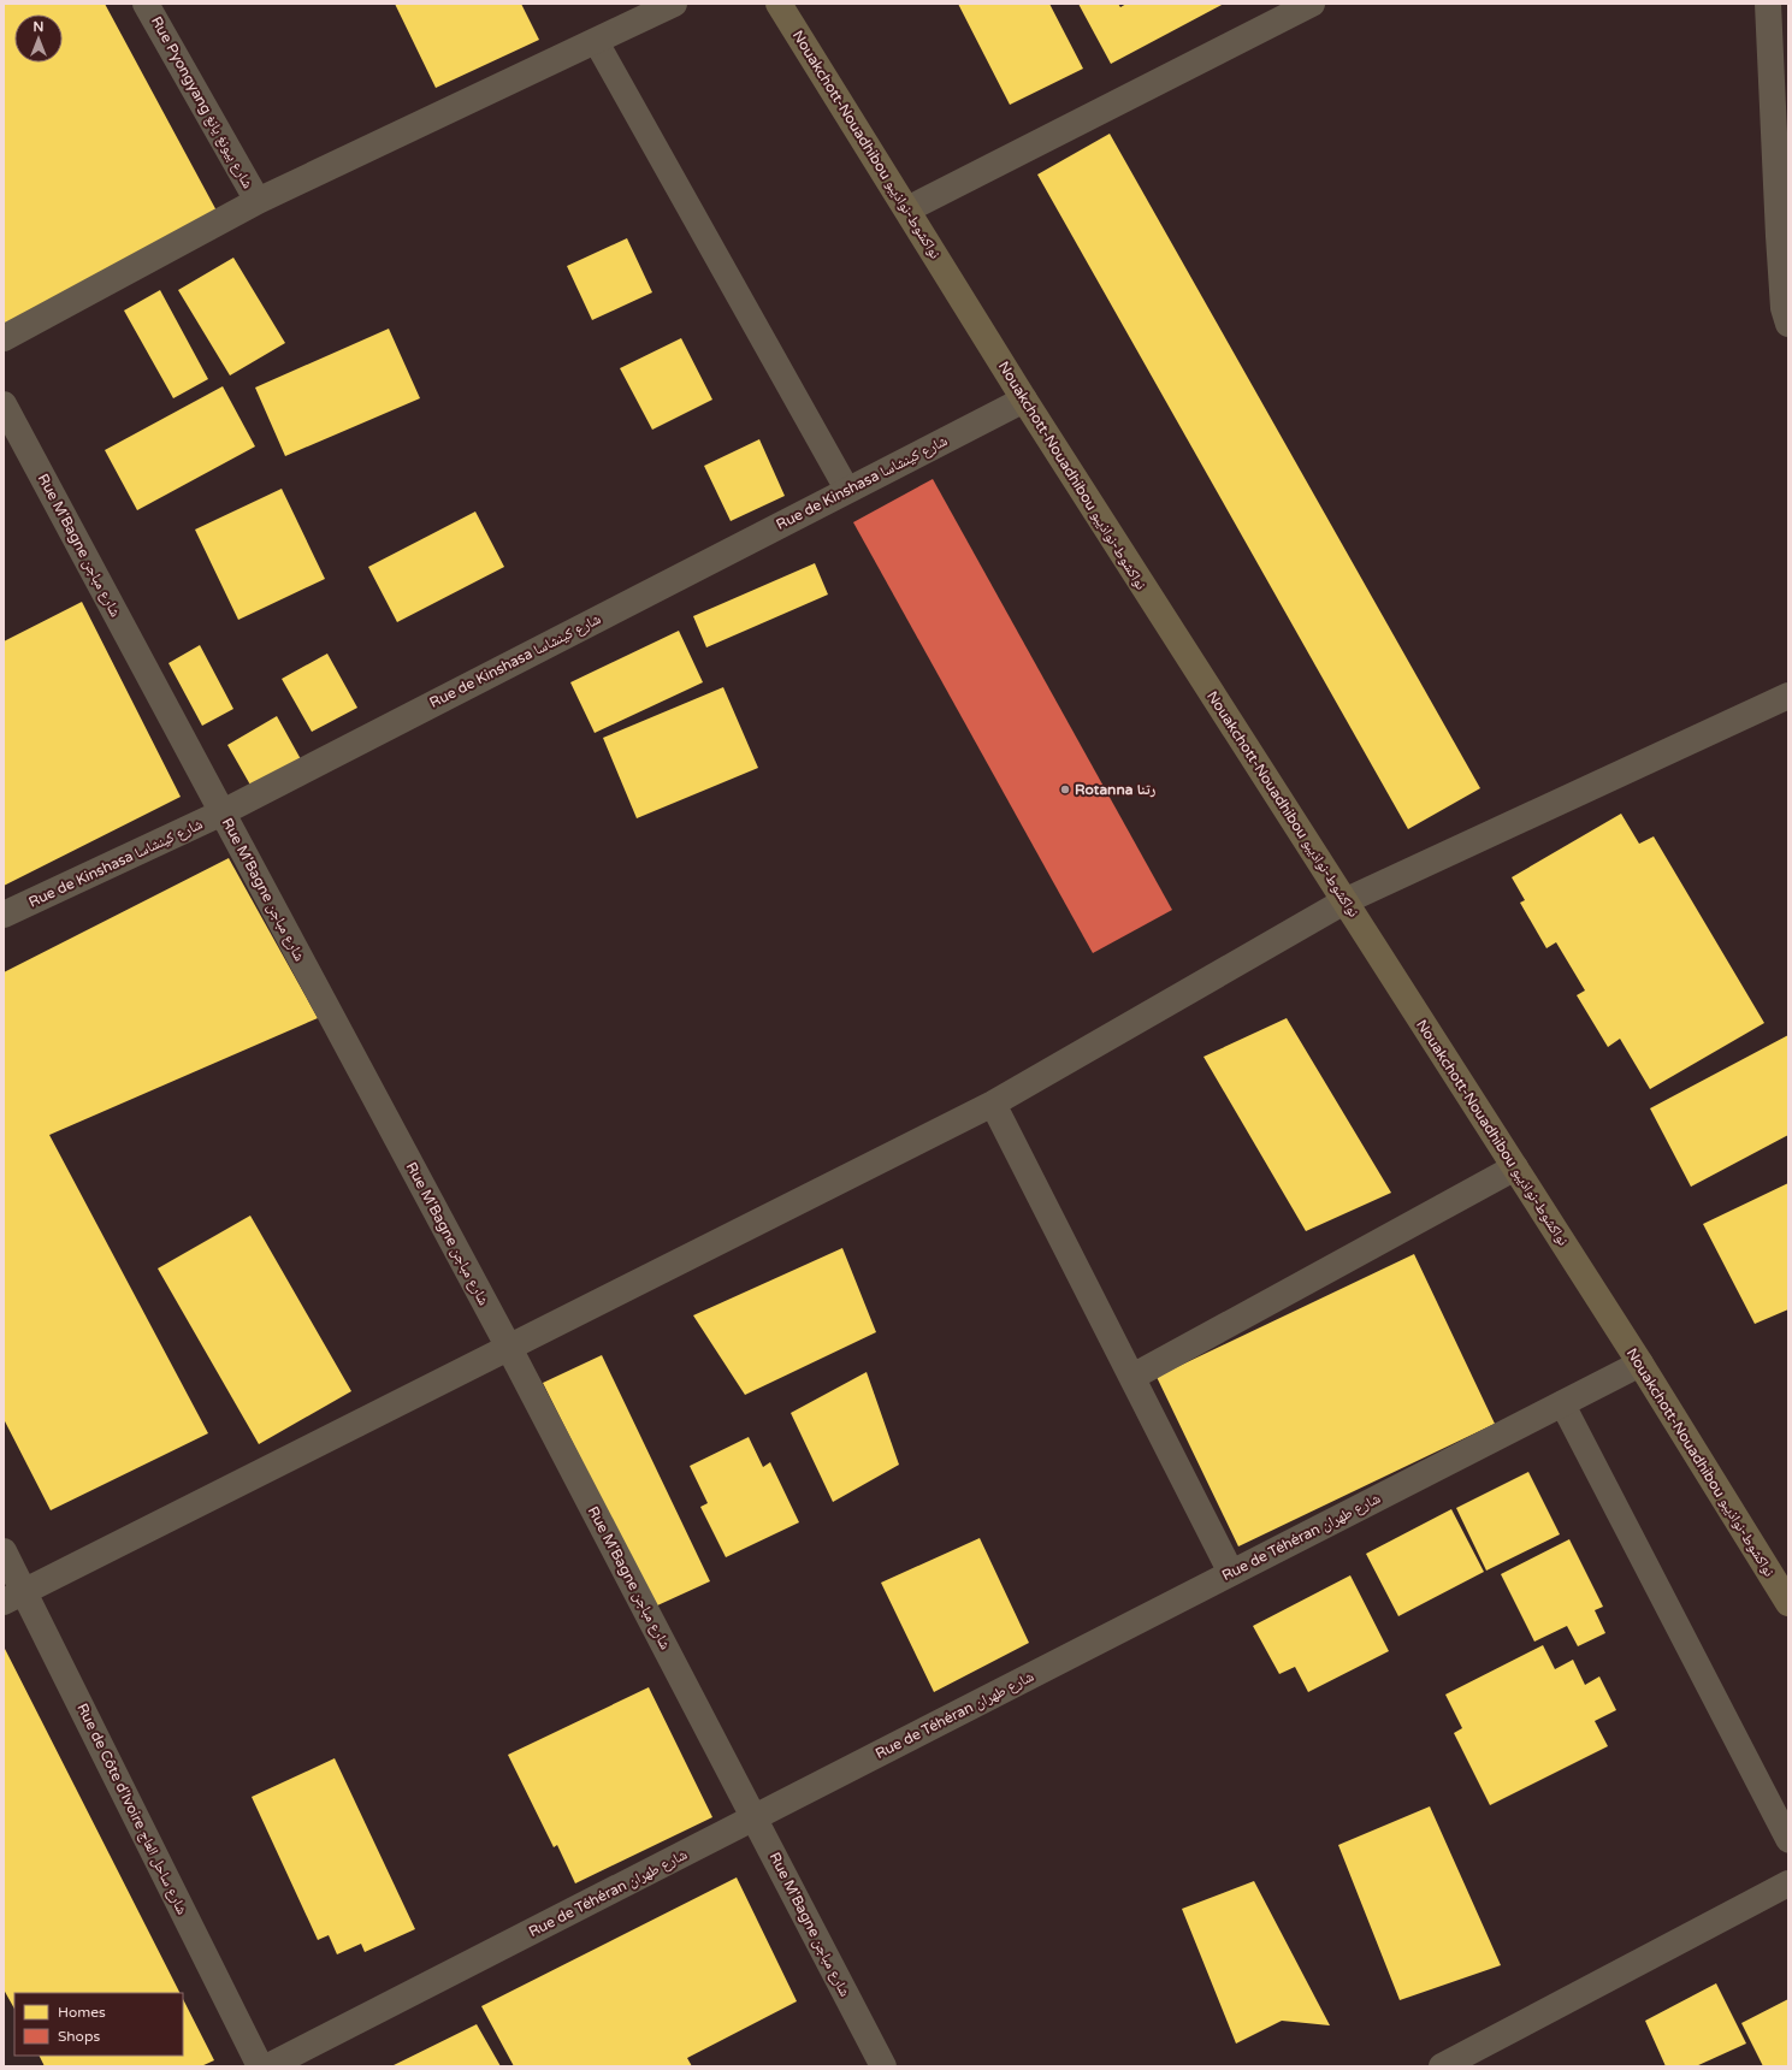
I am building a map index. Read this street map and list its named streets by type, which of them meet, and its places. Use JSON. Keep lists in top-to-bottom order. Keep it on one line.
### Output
{"streets":{"highway":["Nouakchott-Nouadhibou نواكشوط-نواذيبو"],"street":["Rue Pyongyang شارع بيونغ يانغ","Rue de Kinshasa شارع كينشاسا","Rue M'Bagne شارع مباجن","Rue de Téhéran شارع طهران","Rue de Côte d'Ivoire شارع ساحل العاج"]},"crossings":[["Nouakchott-Nouadhibou نواكشوط-نواذيبو","Rue de Kinshasa شارع كينشاسا"],["Nouakchott-Nouadhibou نواكشوط-نواذيبو","Rue de Téhéran شارع طهران"],["Rue de Kinshasa شارع كينشاسا","Rue M'Bagne شارع مباجن"],["Rue M'Bagne شارع مباجن","Rue de Téhéran شارع طهران"]],"places":["Rotanna رتنا"],"legend":["Homes","Shops"],"north":"top"}
